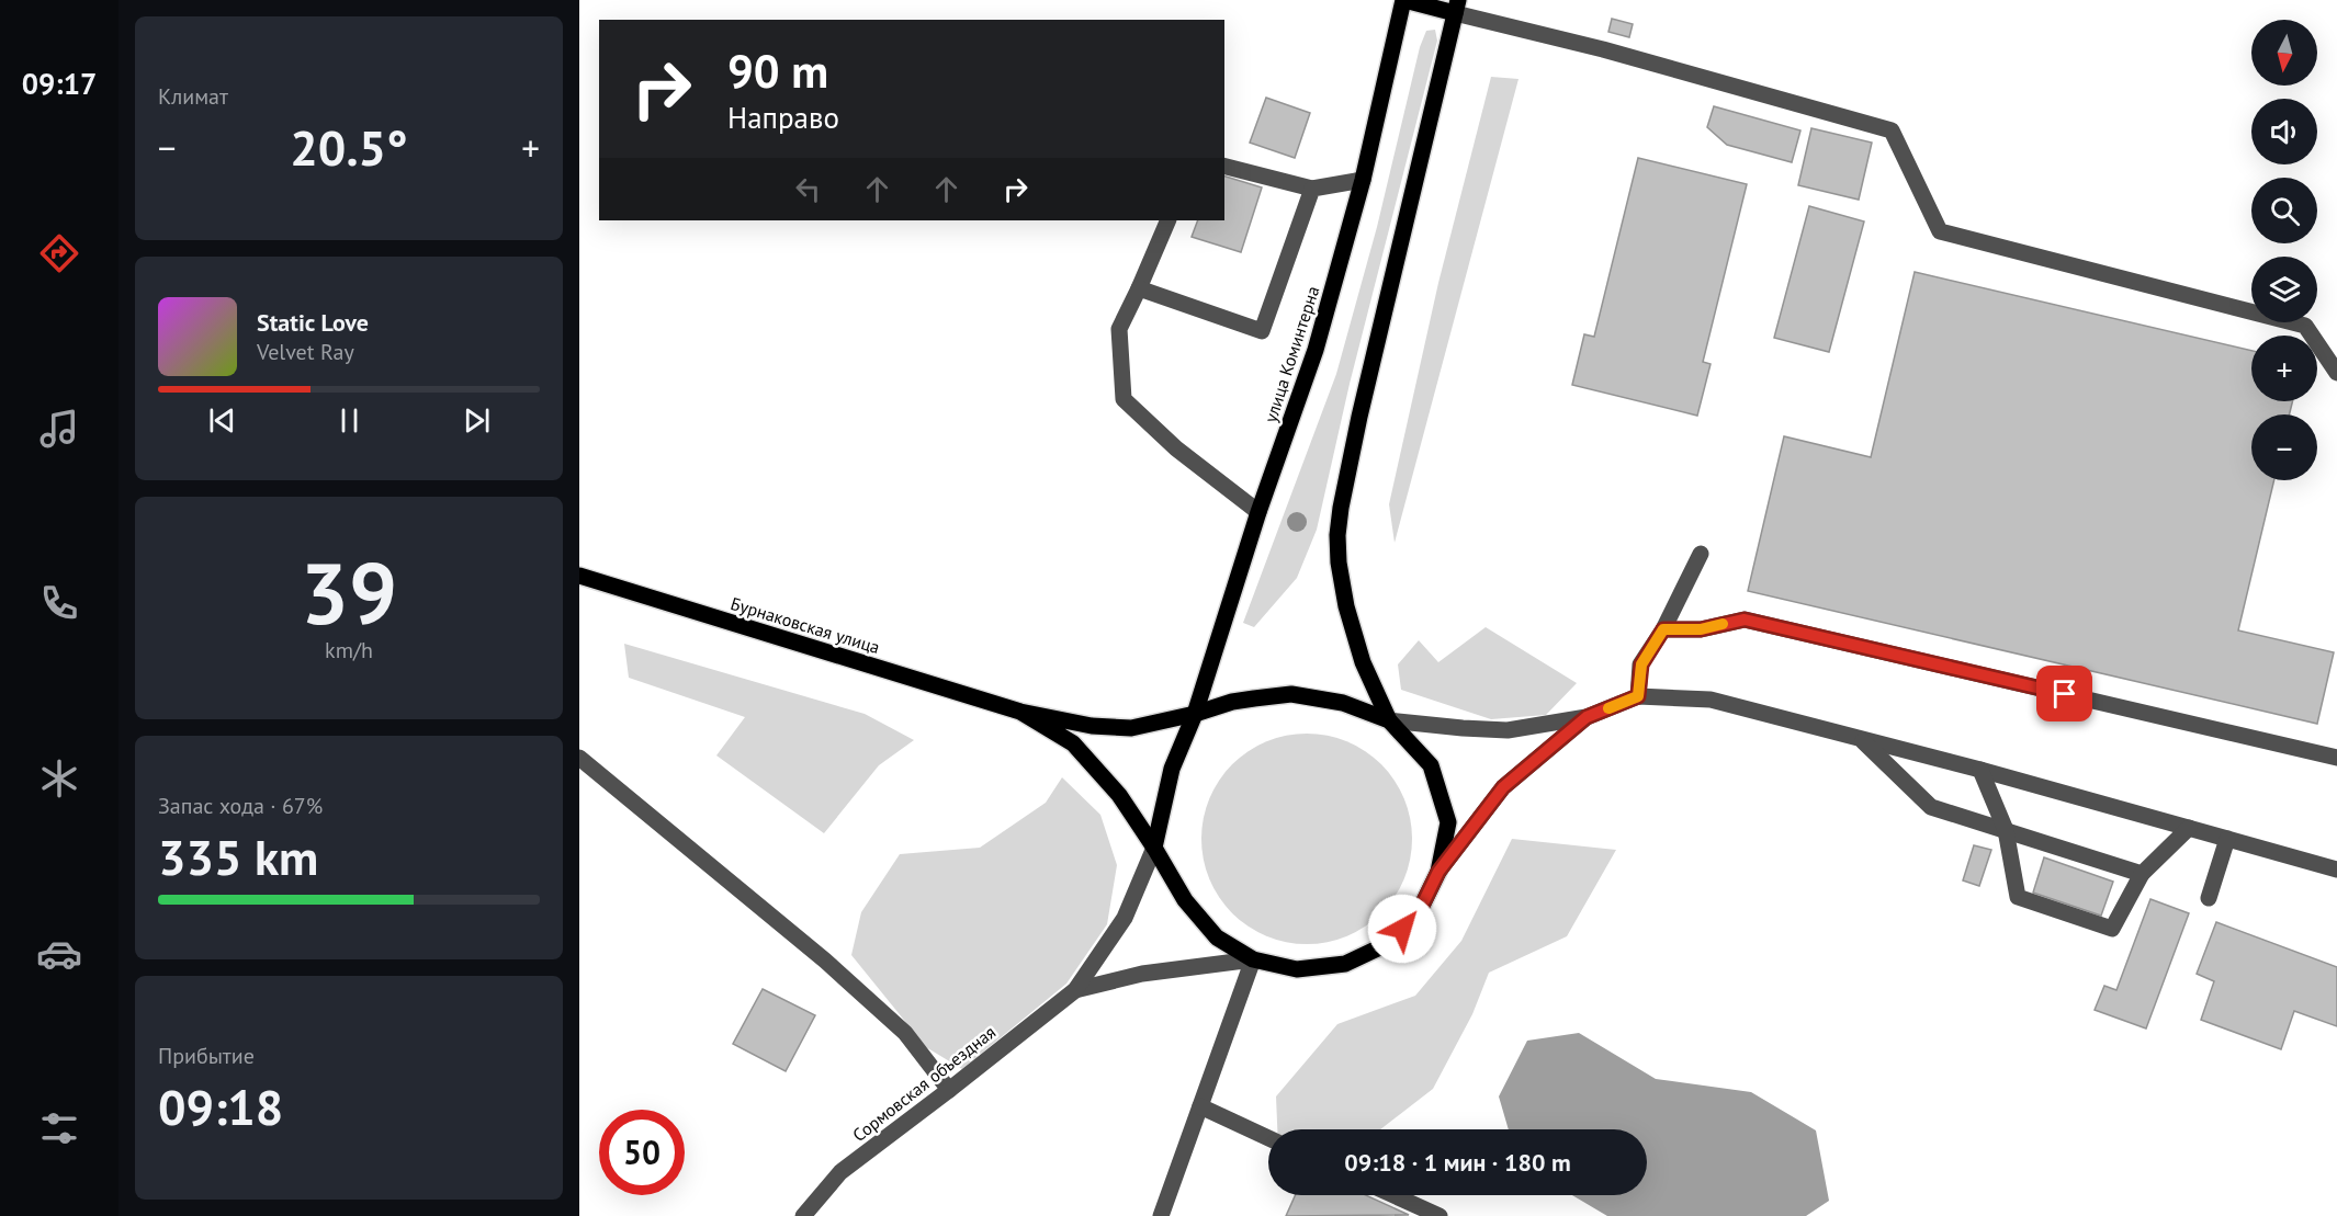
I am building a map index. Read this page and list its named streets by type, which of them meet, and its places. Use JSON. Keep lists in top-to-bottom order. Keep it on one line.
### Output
{"streets":{"main road":["улица Коминтерна","Бурнаковская улица"],"street":["Сормовская объездная"]},"north":"bottom","page":{"tabs":"09:17","tile":["Климат",["39","km/h"],["Запас хода · 67%","335 km"],["Прибытие","09:18"]],"map_buttons":["+","−"],"turn":["90 m","Направо"],"heat":["−","20.5°","+"],"song":["Static Love","Velvet Ray"],"limit":"50","trip":"09:18 · 1 мин · 180 m"}}
